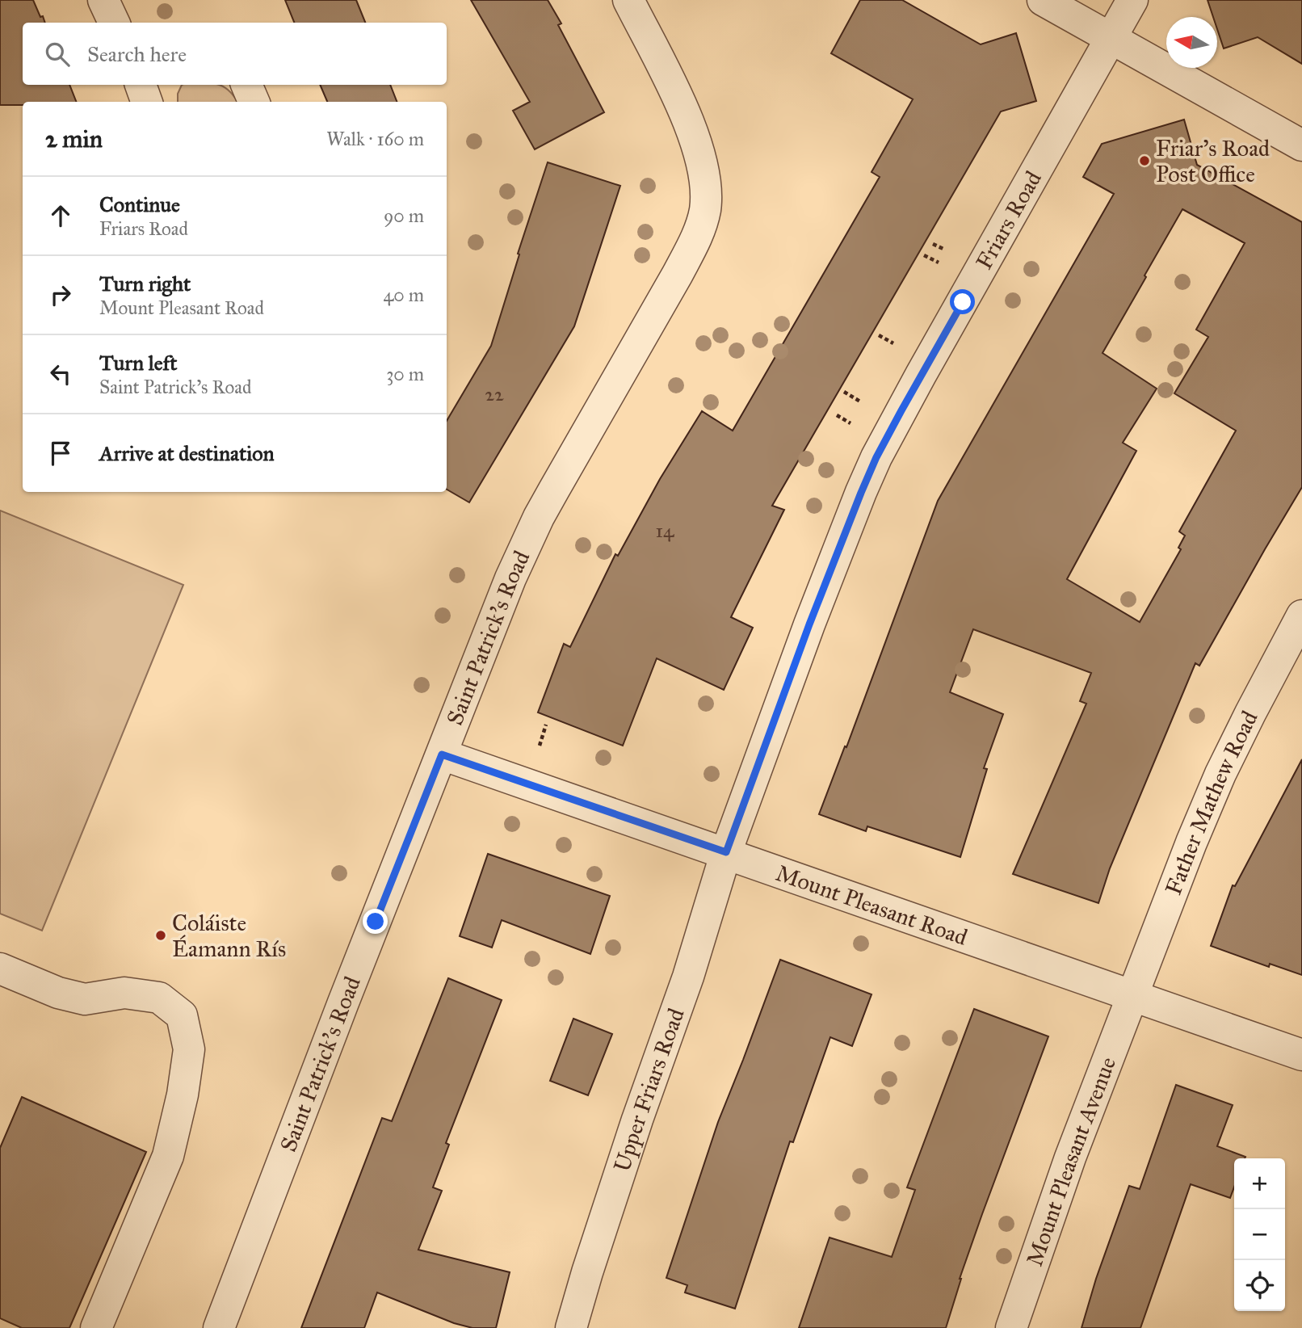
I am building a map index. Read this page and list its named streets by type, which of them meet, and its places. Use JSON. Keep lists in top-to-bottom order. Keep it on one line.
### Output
{"streets":{"street":["Friars Road","Saint Patrick's Road","Father Mathew Road","Mount Pleasant Road","Upper Friars Road","Mount Pleasant Avenue"]},"crossings":[["Friars Road","Mount Pleasant Road"],["Friars Road","Upper Friars Road"],["Saint Patrick's Road","Mount Pleasant Road"],["Father Mathew Road","Mount Pleasant Road"],["Father Mathew Road","Mount Pleasant Avenue"],["Mount Pleasant Road","Upper Friars Road"],["Mount Pleasant Road","Mount Pleasant Avenue"]],"places":["Friar's Road Post Office","Coláiste Éamann Rís"],"house_numbers":["22","14"],"north":"left","page":{"search":"Search here","heading":["2 min","Walk · 160 m"],"list":[["Continue","Friars Road","90 m"],["Turn right","Mount Pleasant Road","40 m"],["Turn left","Saint Patrick's Road","30 m"],"Arrive at destination"],"map_buttons":["+","−"]}}
